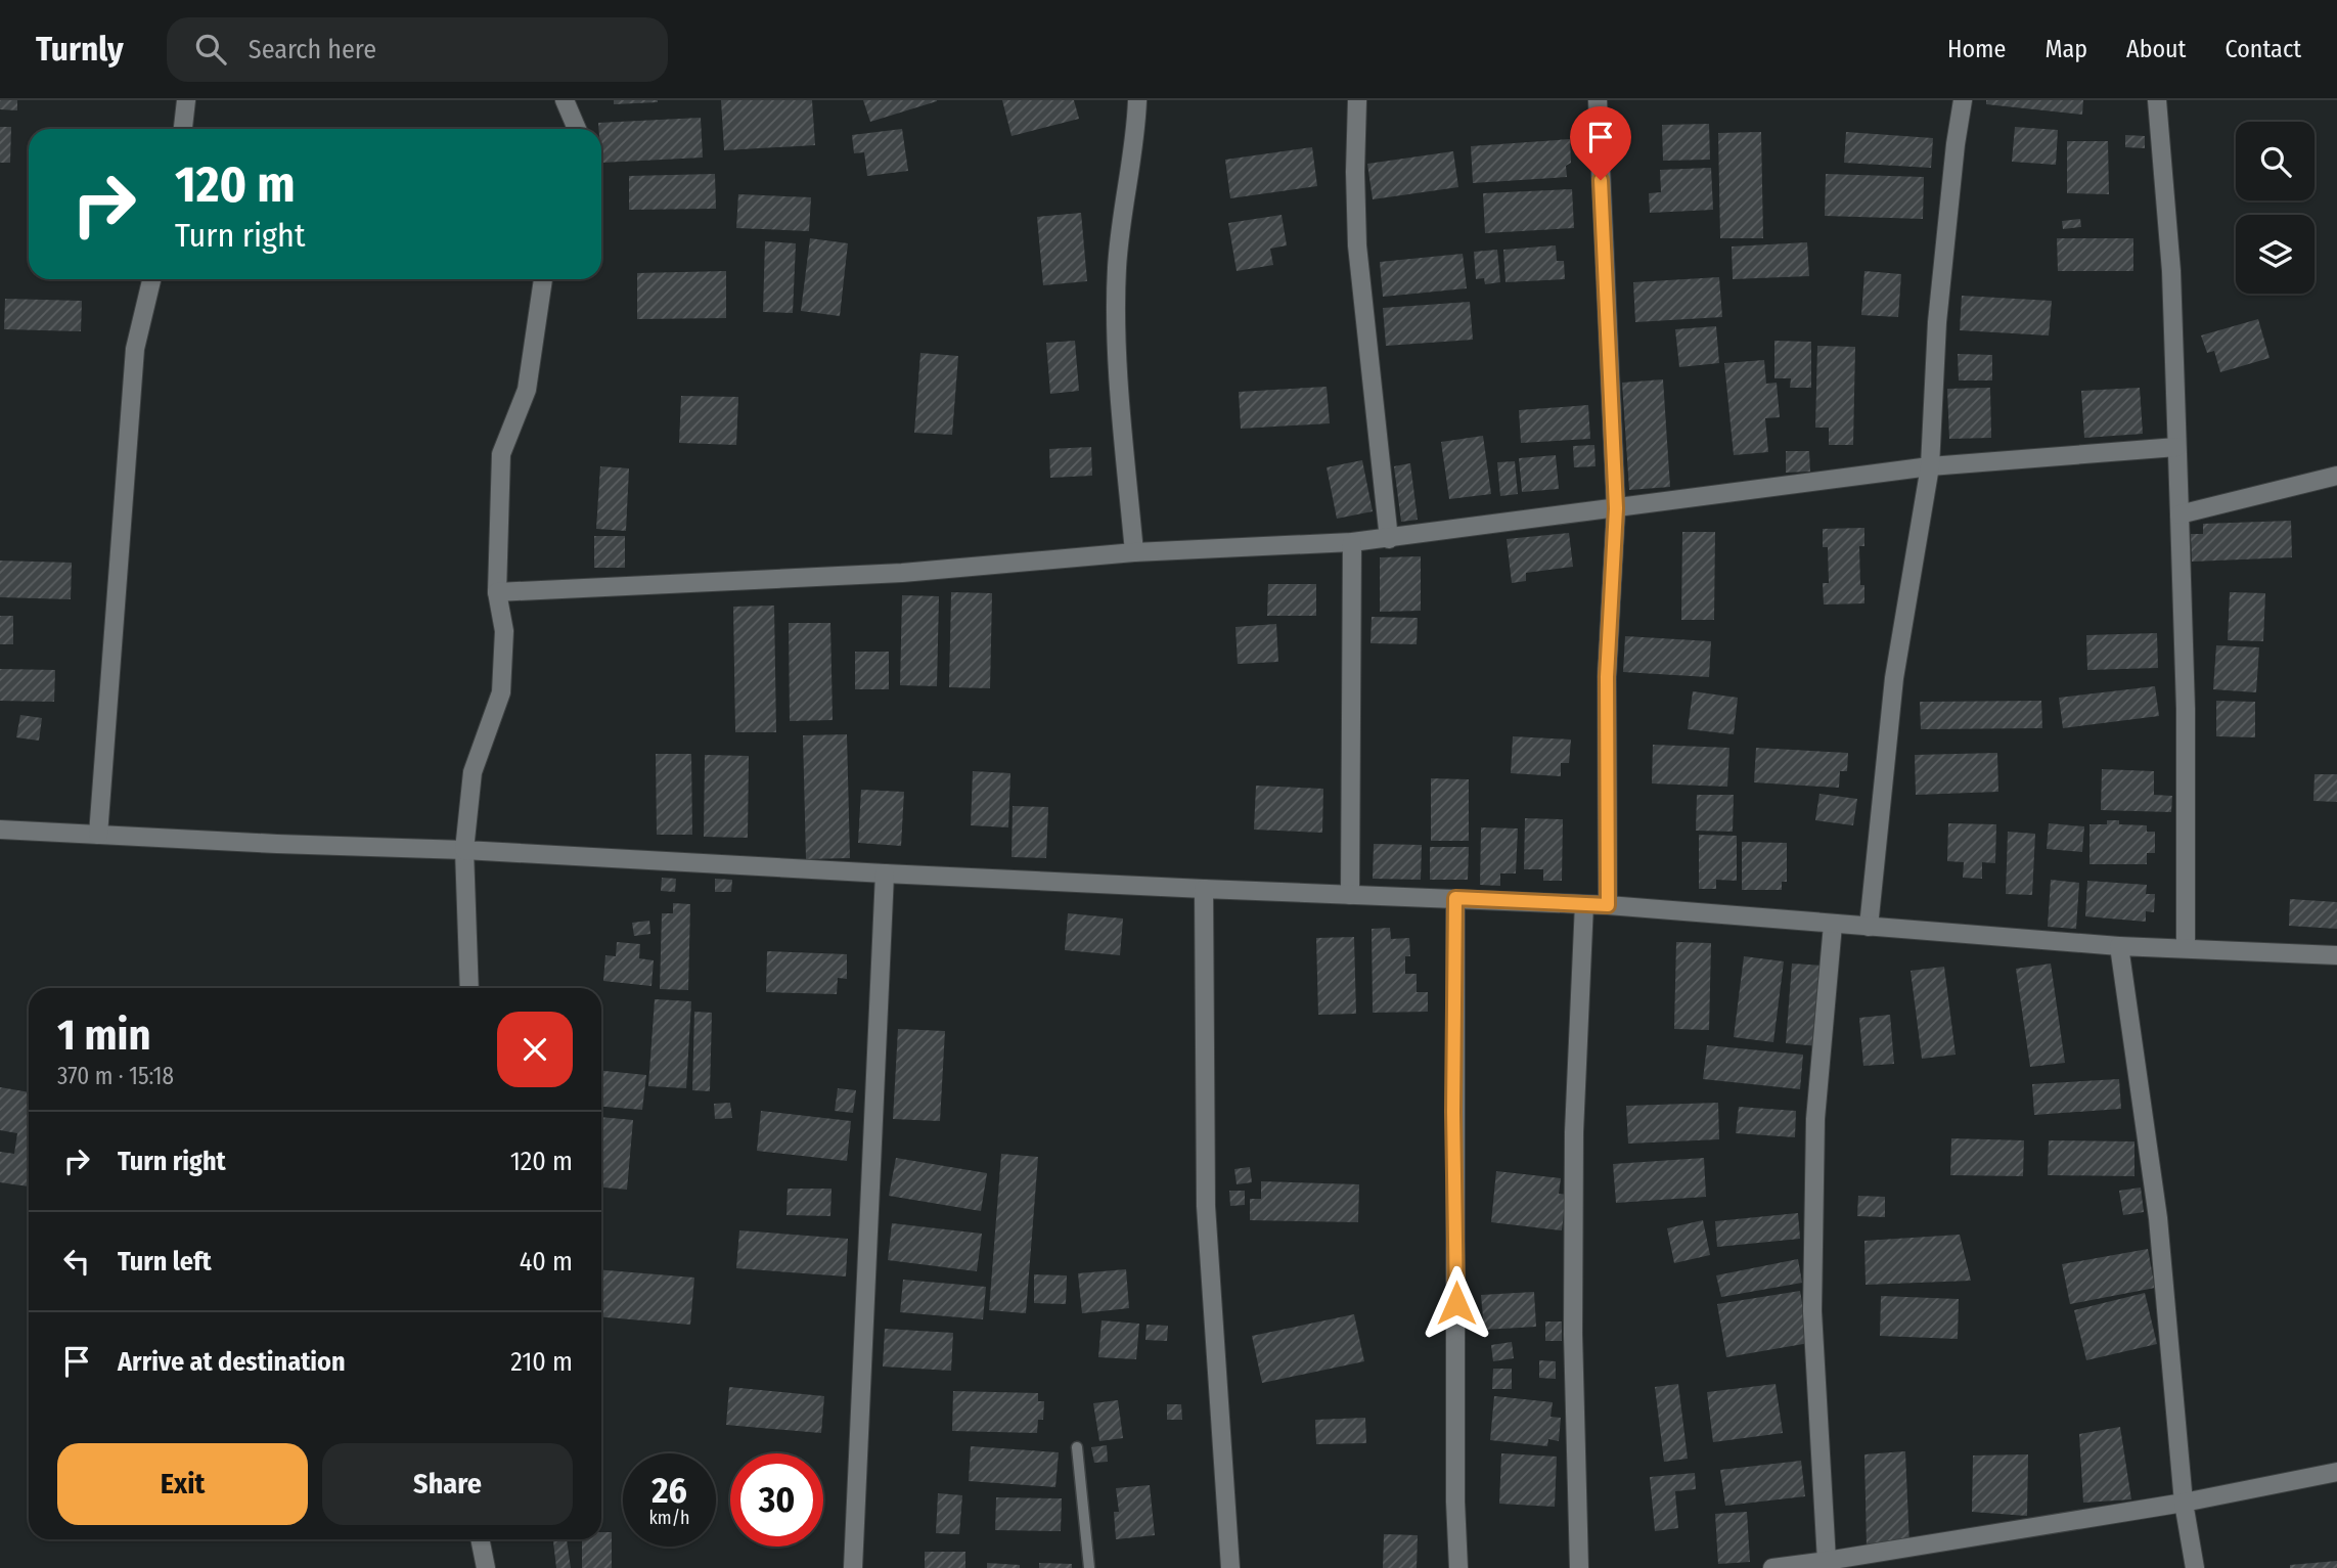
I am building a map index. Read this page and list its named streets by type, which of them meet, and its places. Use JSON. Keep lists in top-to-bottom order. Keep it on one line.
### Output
{"page":{"header":"Turnly","search":"Search here","nav":["Home","Map","About","Contact"],"turn":["120 m","Turn right"],"heading":["1 min","370 m · 15:18"],"list":[{"name":"Turn right","value":"120 m"},{"name":"Turn left","value":"40 m"},{"name":"Arrive at destination","value":"210 m"}],"buttons":["Exit","Share"],"speed":"26 km/h","limit":"30"}}
